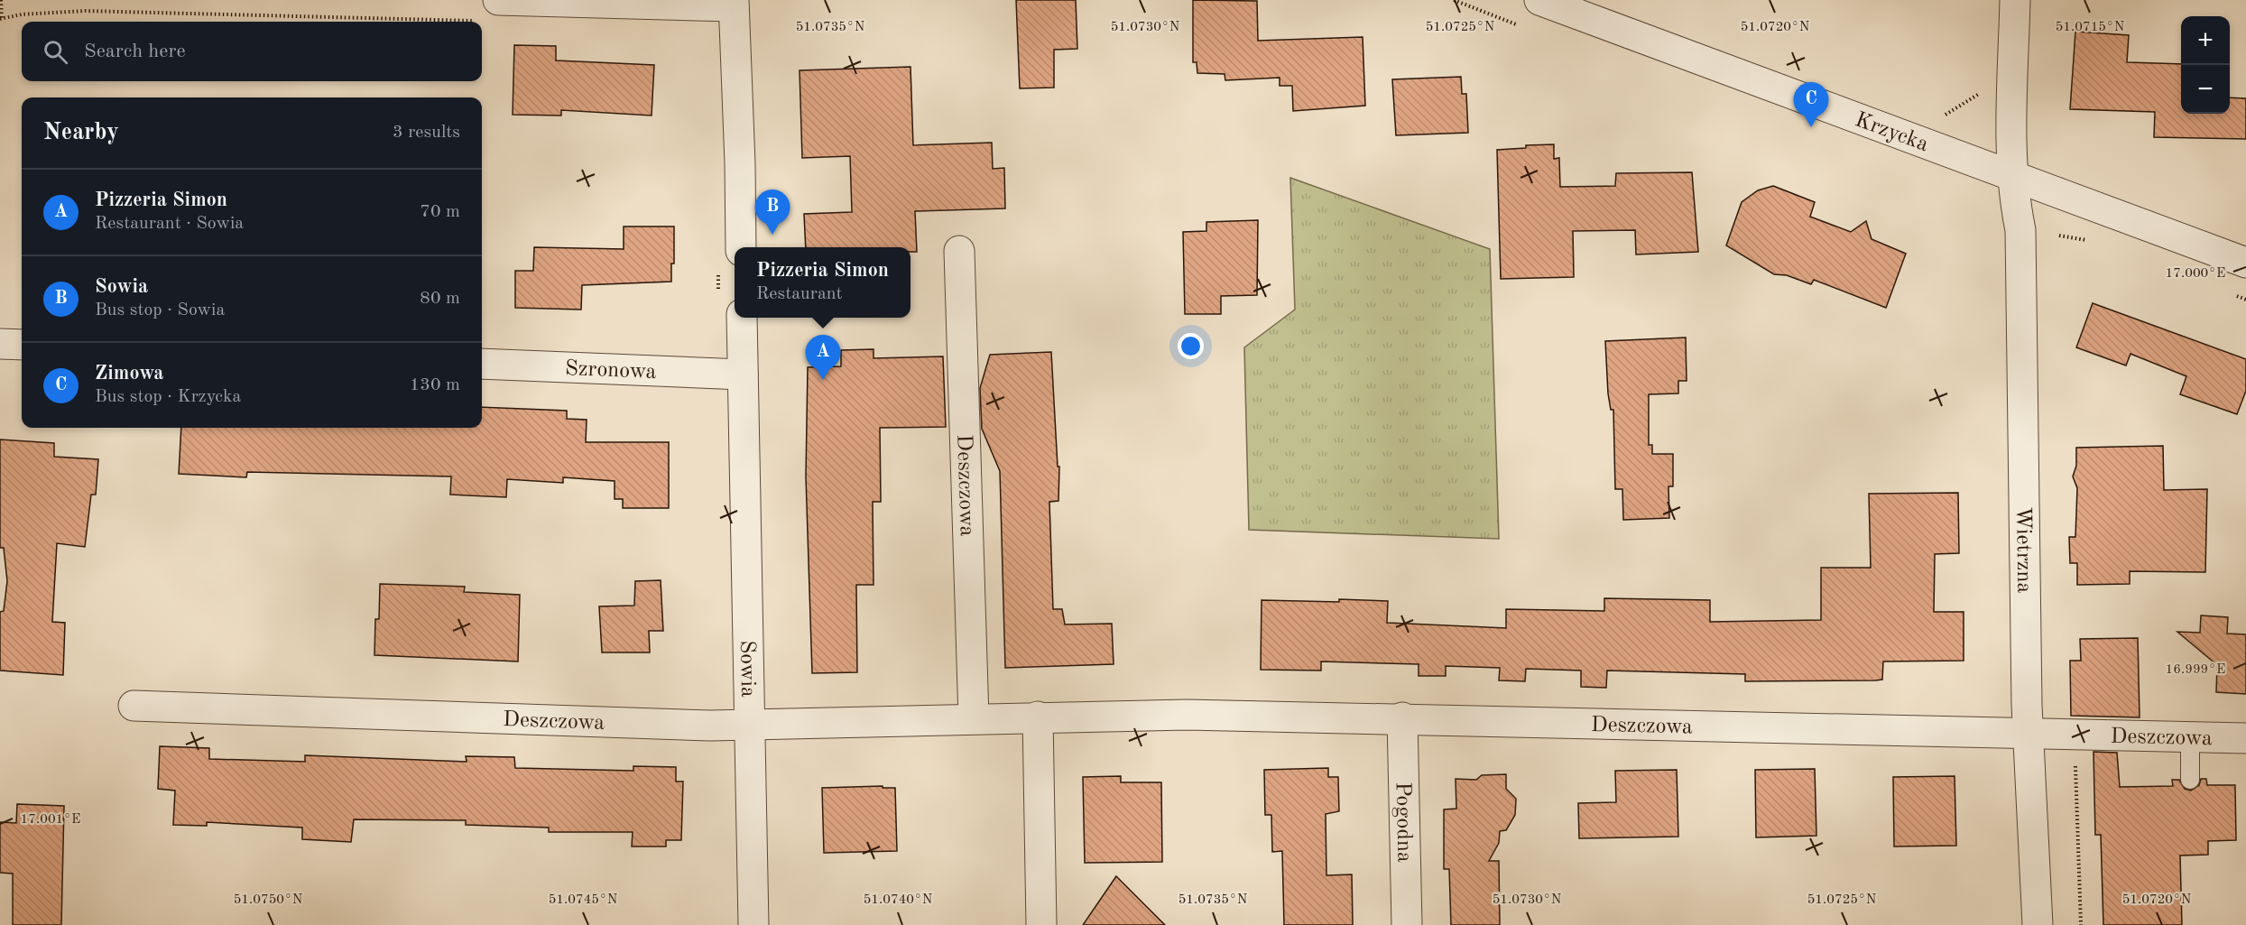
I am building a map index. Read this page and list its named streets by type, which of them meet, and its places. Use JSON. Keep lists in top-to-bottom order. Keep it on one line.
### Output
{"streets":{"street":["Krzycka","Szronowa","Deszczowa","Wietrzna","Sowia","Pogodna"]},"crossings":[["Krzycka","Wietrzna"],["Szronowa","Sowia"],["Deszczowa","Wietrzna"],["Deszczowa","Sowia"],["Deszczowa","Pogodna"]],"page":{"map_buttons":["+","−"],"search":"Search here","pins":["C","B","A"],"heading":["Nearby","3 results"],"list":[{"mark":"A","name":"Pizzeria Simon","note":"Restaurant · Sowia","value":"70 m"},{"mark":"B","name":"Sowia","note":"Bus stop · Sowia","value":"80 m"},{"mark":"C","name":"Zimowa","note":"Bus stop · Krzycka","value":"130 m"}],"popup":["Pizzeria Simon","Restaurant"]},"coordinates":["51.0735°N","51.0730°N","51.0725°N","51.0720°N","51.0715°N","17.000°E","16.999°E","17.001°E","51.0750°N","51.0745°N","51.0740°N"]}
